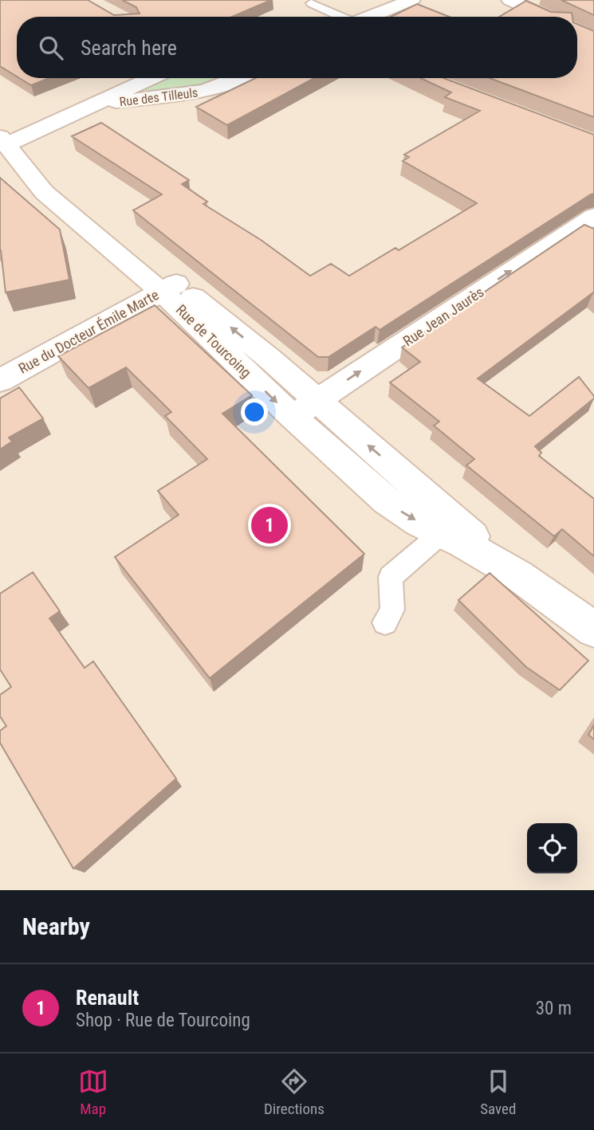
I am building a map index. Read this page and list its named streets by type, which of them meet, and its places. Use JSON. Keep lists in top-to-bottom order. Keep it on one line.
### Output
{"streets":{"street":["Rue des Tilleuls","Rue Jean Jaurès","Rue du Docteur Émile Marte","Rue de Tourcoing"]},"crossings":[["Rue des Tilleuls","Rue de Tourcoing"],["Rue Jean Jaurès","Rue de Tourcoing"],["Rue du Docteur Émile Marte","Rue de Tourcoing"]],"one_way":["Rue Jean Jaurès"],"page":{"search":"Search here","pins":"1","heading":"Nearby","list":[{"mark":"1","name":"Renault","note":"Shop · Rue de Tourcoing","value":"30 m"}],"nav":["Map","Directions","Saved"]}}
